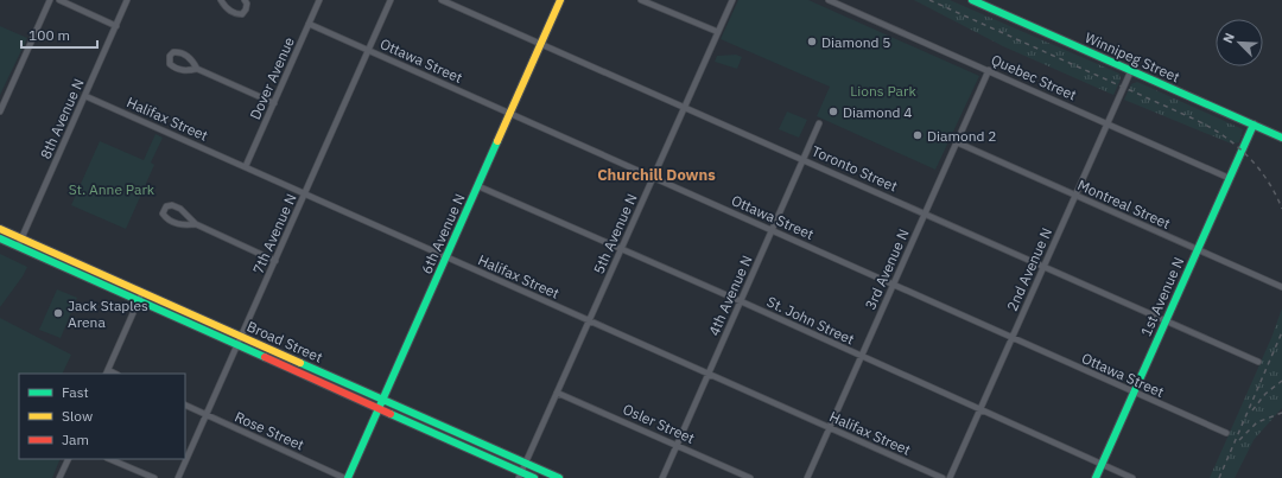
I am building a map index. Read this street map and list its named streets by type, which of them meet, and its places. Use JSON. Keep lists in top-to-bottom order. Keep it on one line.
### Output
{"streets":{"main road":["Winnipeg Street","6th Avenue N","1st Avenue N","Broad Street"],"street":["Ottawa Street","Quebec Street","Dover Avenue","8th Avenue N","Halifax Street","Toronto Street","Montreal Street","7th Avenue N","5th Avenue N","3rd Avenue N","2nd Avenue N","4th Avenue N","St. John Street","Osler Street","Rose Street"]},"crossings":[["Winnipeg Street","2nd Avenue N"],["Winnipeg Street","1st Avenue N"],["Ottawa Street","Dover Avenue"],["Ottawa Street","7th Avenue N"],["Ottawa Street","6th Avenue N"],["Ottawa Street","5th Avenue N"],["Ottawa Street","3rd Avenue N"],["Ottawa Street","2nd Avenue N"],["Ottawa Street","4th Avenue N"],["Ottawa Street","1st Avenue N"],["Quebec Street","3rd Avenue N"],["Quebec Street","2nd Avenue N"],["Quebec Street","1st Avenue N"],["Dover Avenue","Halifax Street"],["8th Avenue N","Halifax Street"],["8th Avenue N","Broad Street"],["Halifax Street","7th Avenue N"],["Halifax Street","6th Avenue N"],["Halifax Street","5th Avenue N"],["Halifax Street","3rd Avenue N"],["Halifax Street","4th Avenue N"],["Toronto Street","6th Avenue N"],["Toronto Street","5th Avenue N"],["Toronto Street","3rd Avenue N"],["Toronto Street","2nd Avenue N"],["Toronto Street","4th Avenue N"],["Toronto Street","1st Avenue N"],["Montreal Street","3rd Avenue N"],["Montreal Street","2nd Avenue N"],["Montreal Street","1st Avenue N"],["7th Avenue N","Broad Street"],["7th Avenue N","Rose Street"],["6th Avenue N","St. John Street"],["6th Avenue N","Broad Street"],["6th Avenue N","Rose Street"],["5th Avenue N","St. John Street"],["5th Avenue N","Broad Street"],["5th Avenue N","Osler Street"],["3rd Avenue N","St. John Street"],["2nd Avenue N","St. John Street"],["4th Avenue N","St. John Street"],["4th Avenue N","Osler Street"],["1st Avenue N","St. John Street"]],"districts":["Churchill Downs"],"parks":["Lions Park","St. Anne Park"],"places":["Diamond 5","Diamond 4","Diamond 2","Jack Staples Arena"],"legend":["Fast","Slow","Jam"],"scale_bar":"100 m","north":"top left"}
